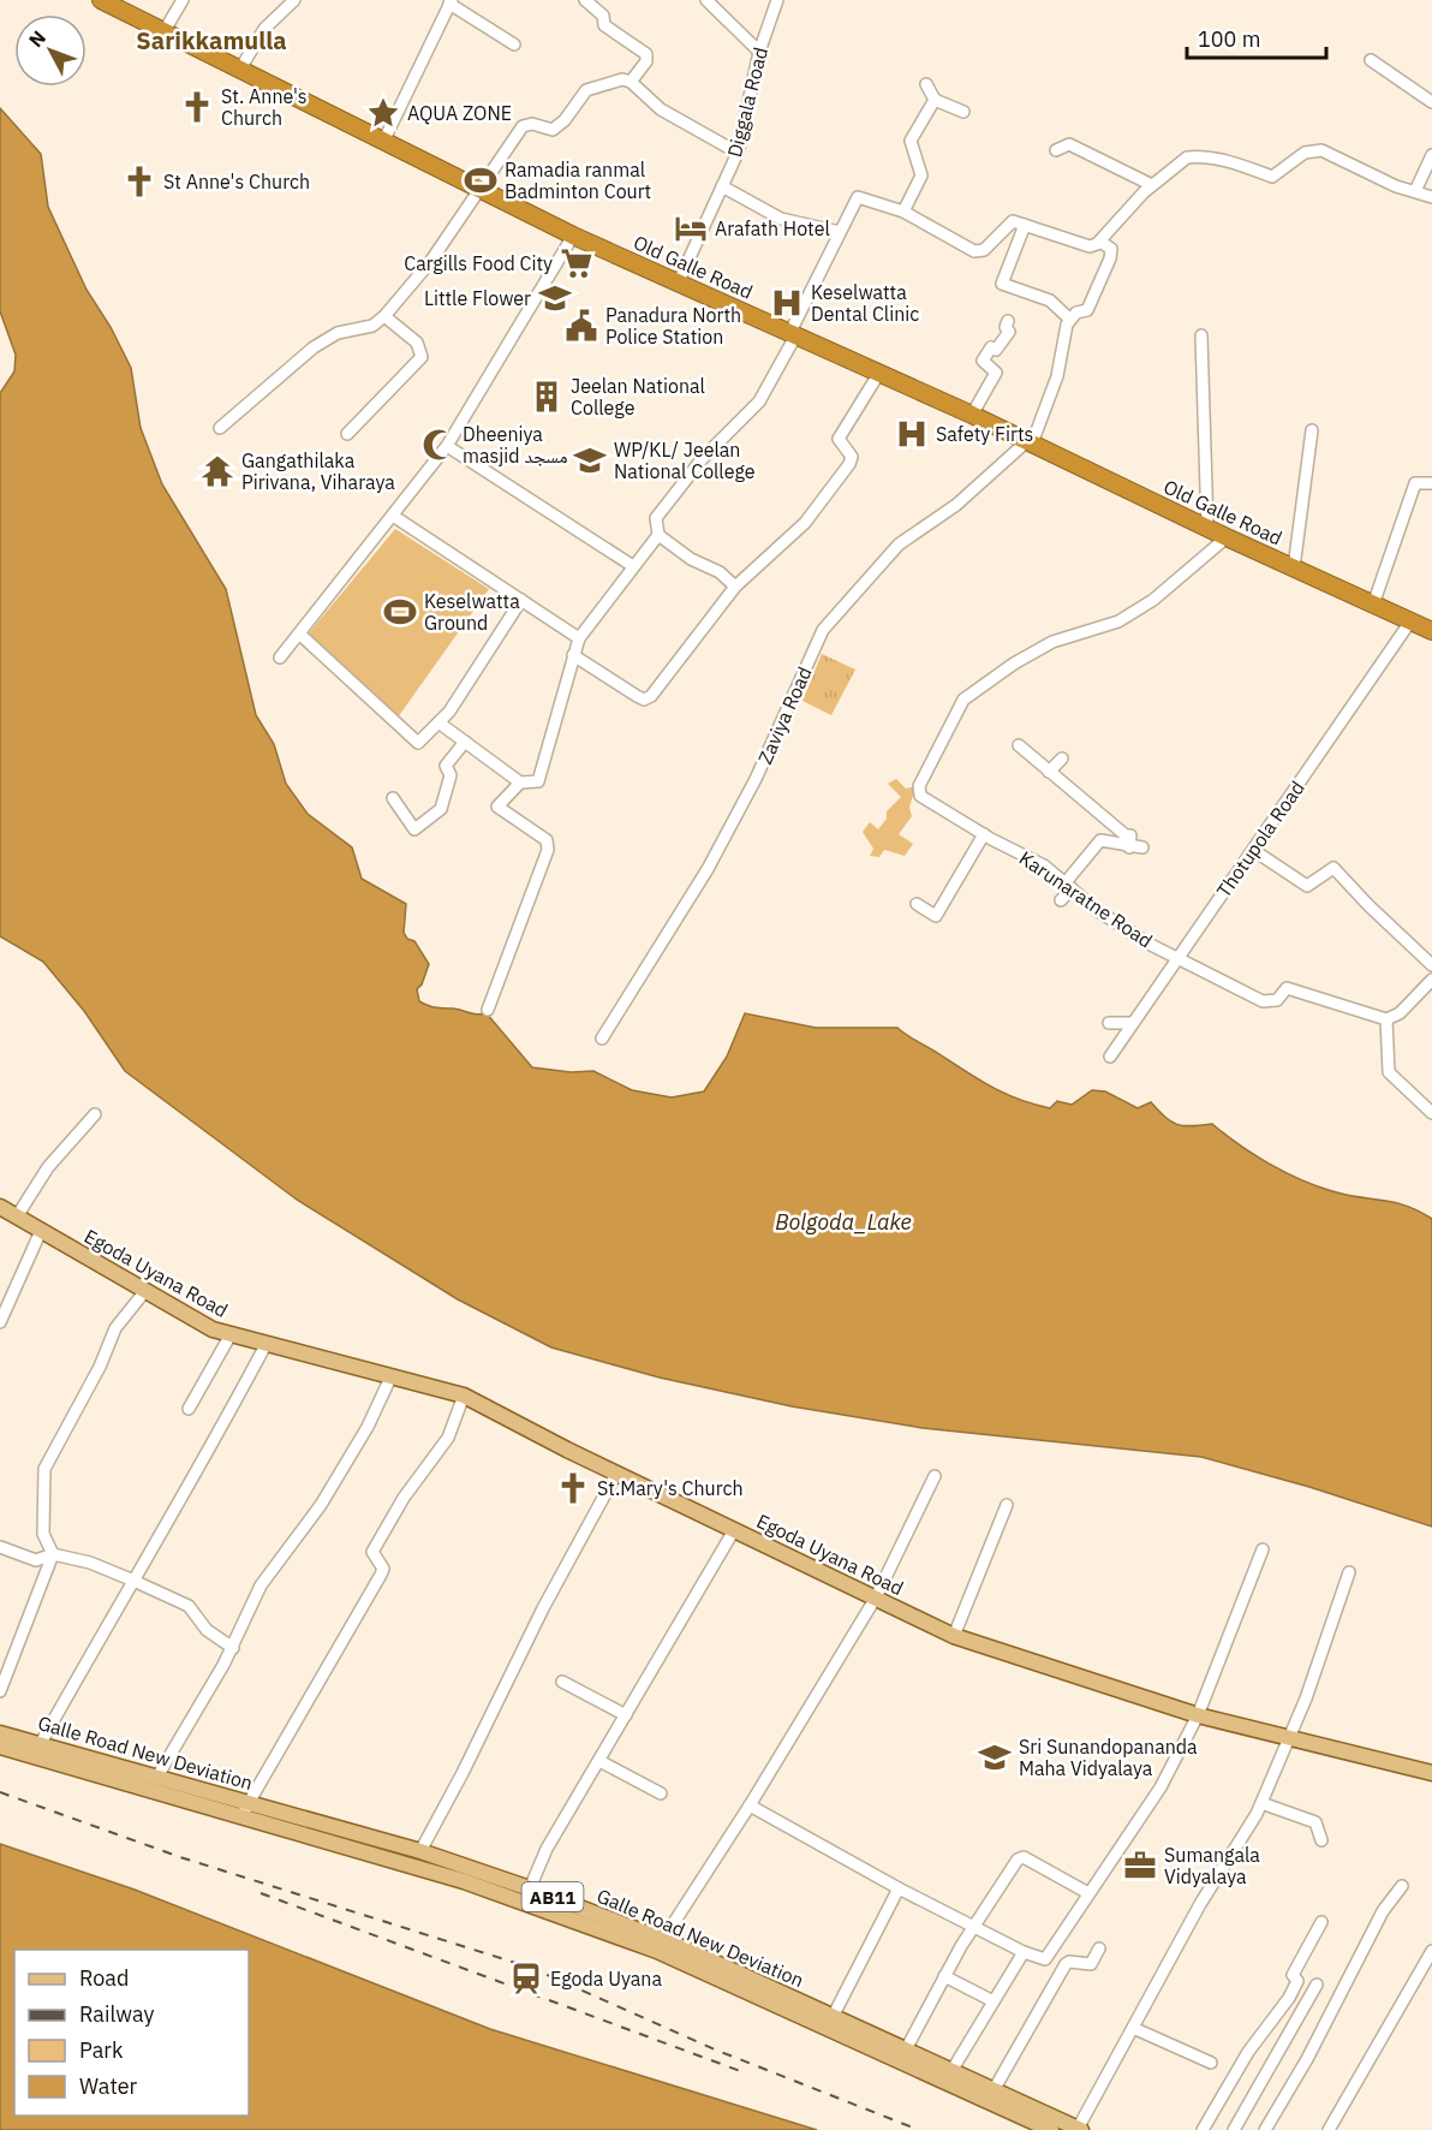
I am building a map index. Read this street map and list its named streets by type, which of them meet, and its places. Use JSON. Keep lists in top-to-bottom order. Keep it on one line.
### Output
{"streets":{"highway":["Old Galle Road"],"main road":["Egoda Uyana Road","Galle Road New Deviation","AB11"],"street":["Diggala Road","Zaviya Road","Thotupola Road","Karunaratne Road"]},"crossings":[["Diggala Road","Old Galle Road"],["Old Galle Road","Zaviya Road"],["Old Galle Road","Thotupola Road"],["Old Galle Road","Karunaratne Road"],["Thotupola Road","Karunaratne Road"]],"districts":["Sarikkamulla"],"water":["Bolgoda_Lake"],"places":{"church":["St. Anne's Church","St Anne's Church","St.Mary's Church"],"place":["AQUA ZONE"],"sports":["Ramadia ranmal Badminton Court","Keselwatta Ground"],"hotel":["Arafath Hotel"],"supermarket":["Cargills Food City"],"school or university":["Little Flower","WP/KL/ Jeelan National College","Sri Sunandopananda Maha Vidyalaya"],"hospital":["Keselwatta Dental Clinic","Safety Firts"],"public building":["Panadura North Police Station"],"building":["Jeelan National College"],"mosque":["Dheeniya masjid مسجد"],"temple":["Gangathilaka Pirivana, Viharaya"],"office":["Sumangala Vidyalaya"],"station":["Egoda Uyana"]},"legend":["Road","Railway","Park","Water"],"scale_bar":"100 m","north":"top left"}
